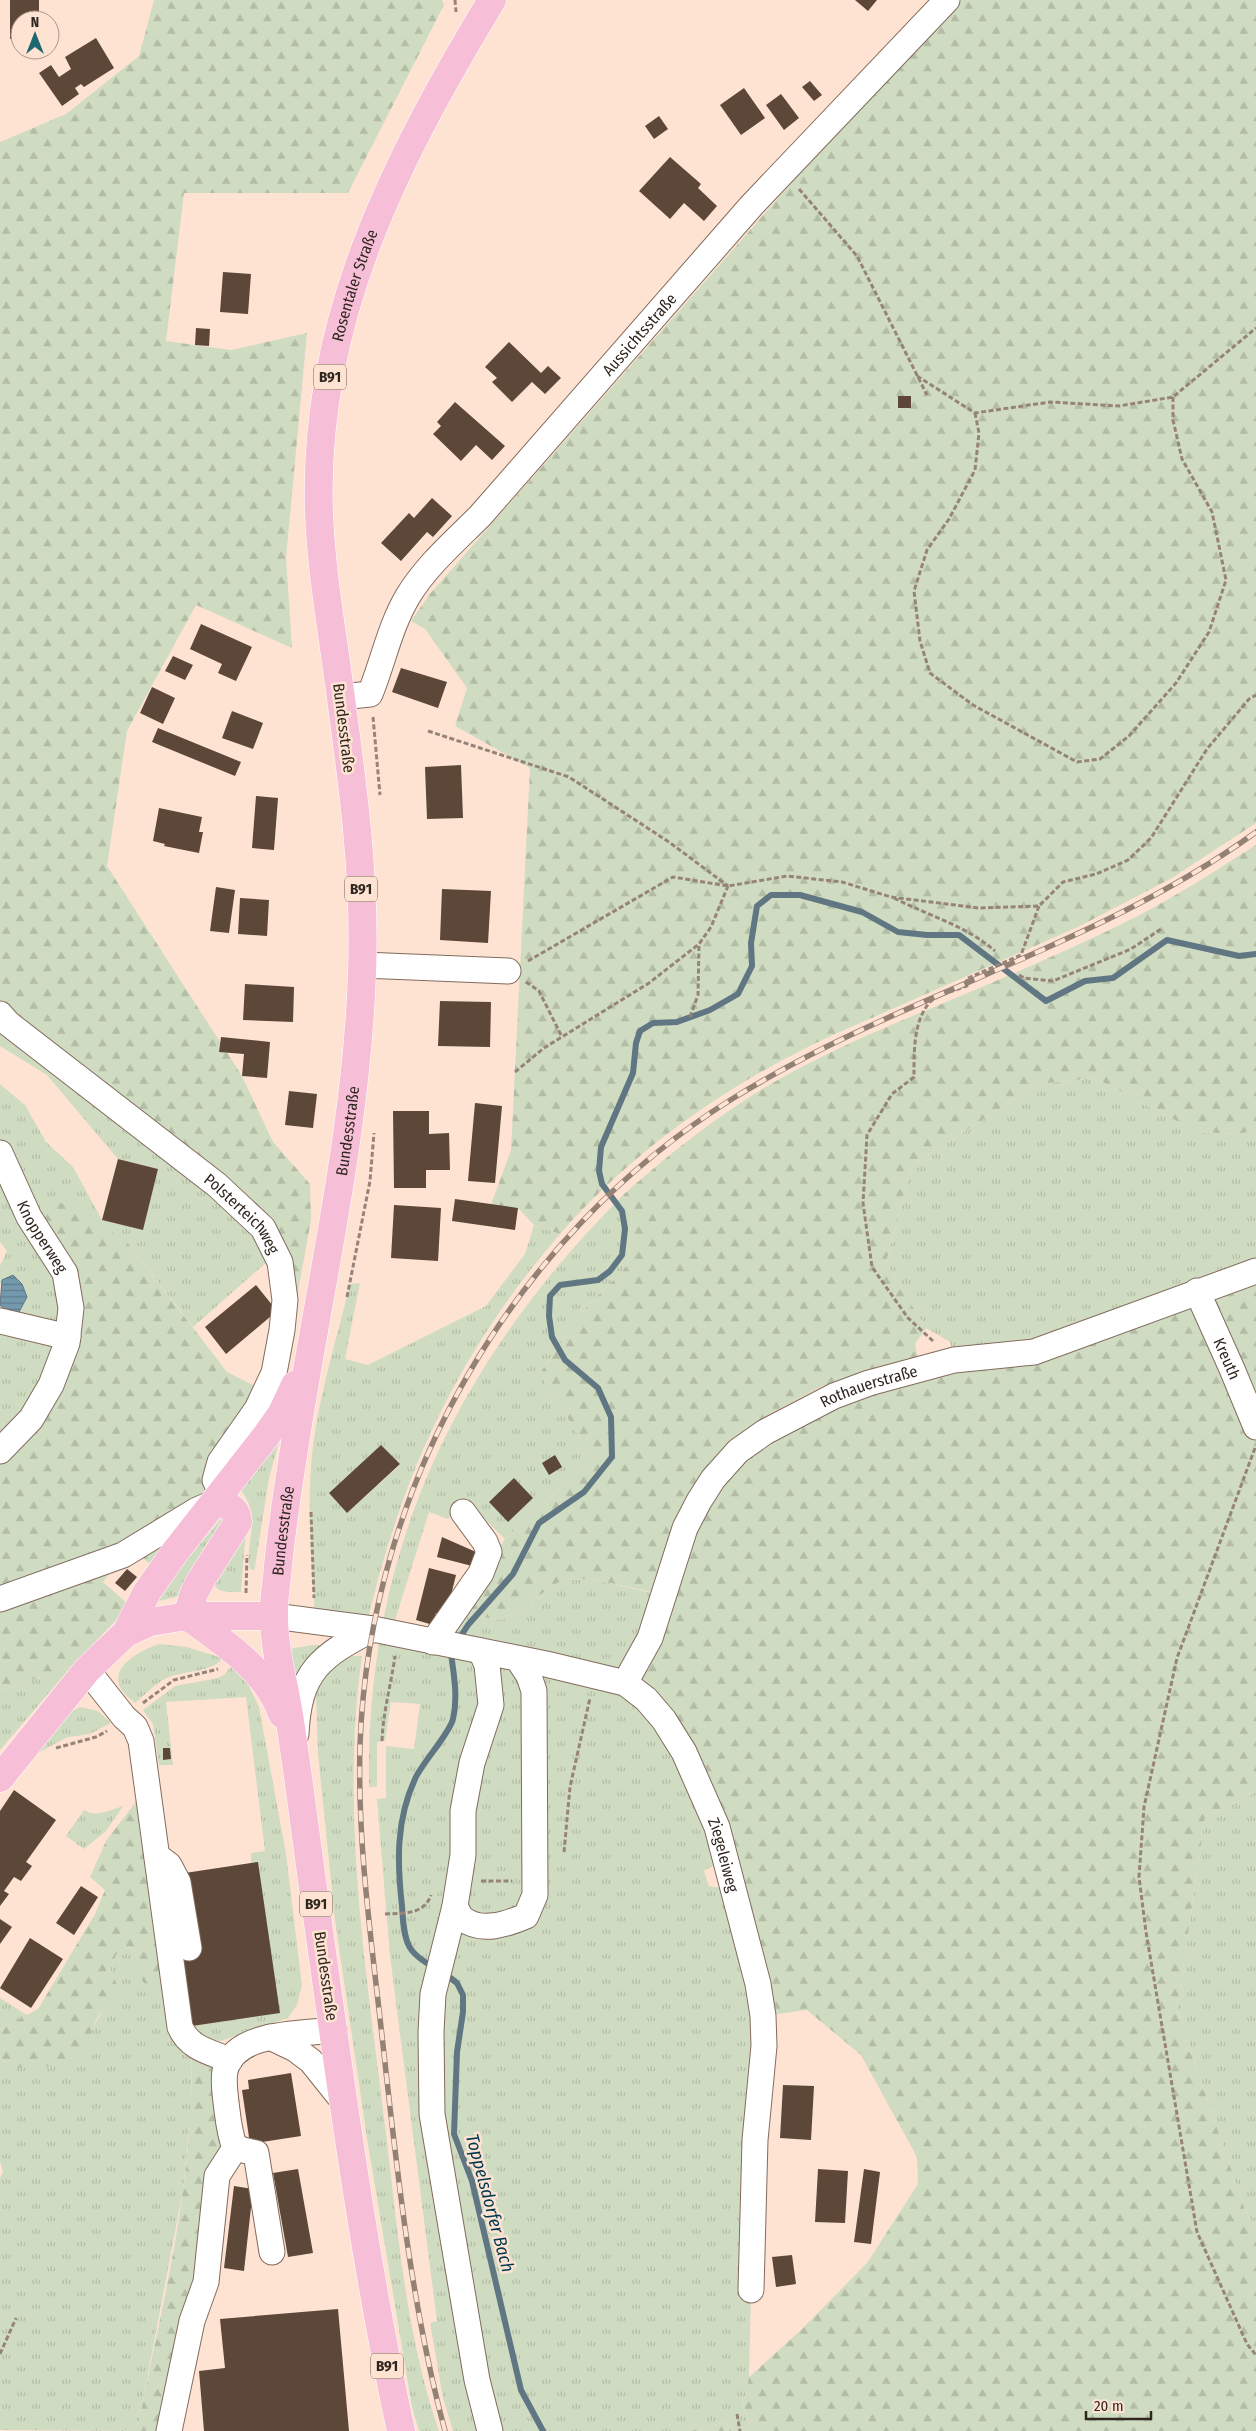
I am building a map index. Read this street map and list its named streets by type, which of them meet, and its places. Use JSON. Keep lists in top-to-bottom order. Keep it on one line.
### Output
{"streets":{"main road":["Rosentaler Straße","B91","Bundesstraße"],"street":["Aussichtsstraße","Polsterteichweg","Knopperweg","Kreuth","Rothauerstraße","Ziegeleiweg"]},"crossings":[["Rosentaler Straße","Bundesstraße"],["Aussichtsstraße","Bundesstraße"],["Bundesstraße","Ziegeleiweg"],["Kreuth","Rothauerstraße"],["Rothauerstraße","Ziegeleiweg"]],"water":["Toppelsdorfer Bach"],"scale_bar":"20 m","north":"top"}
